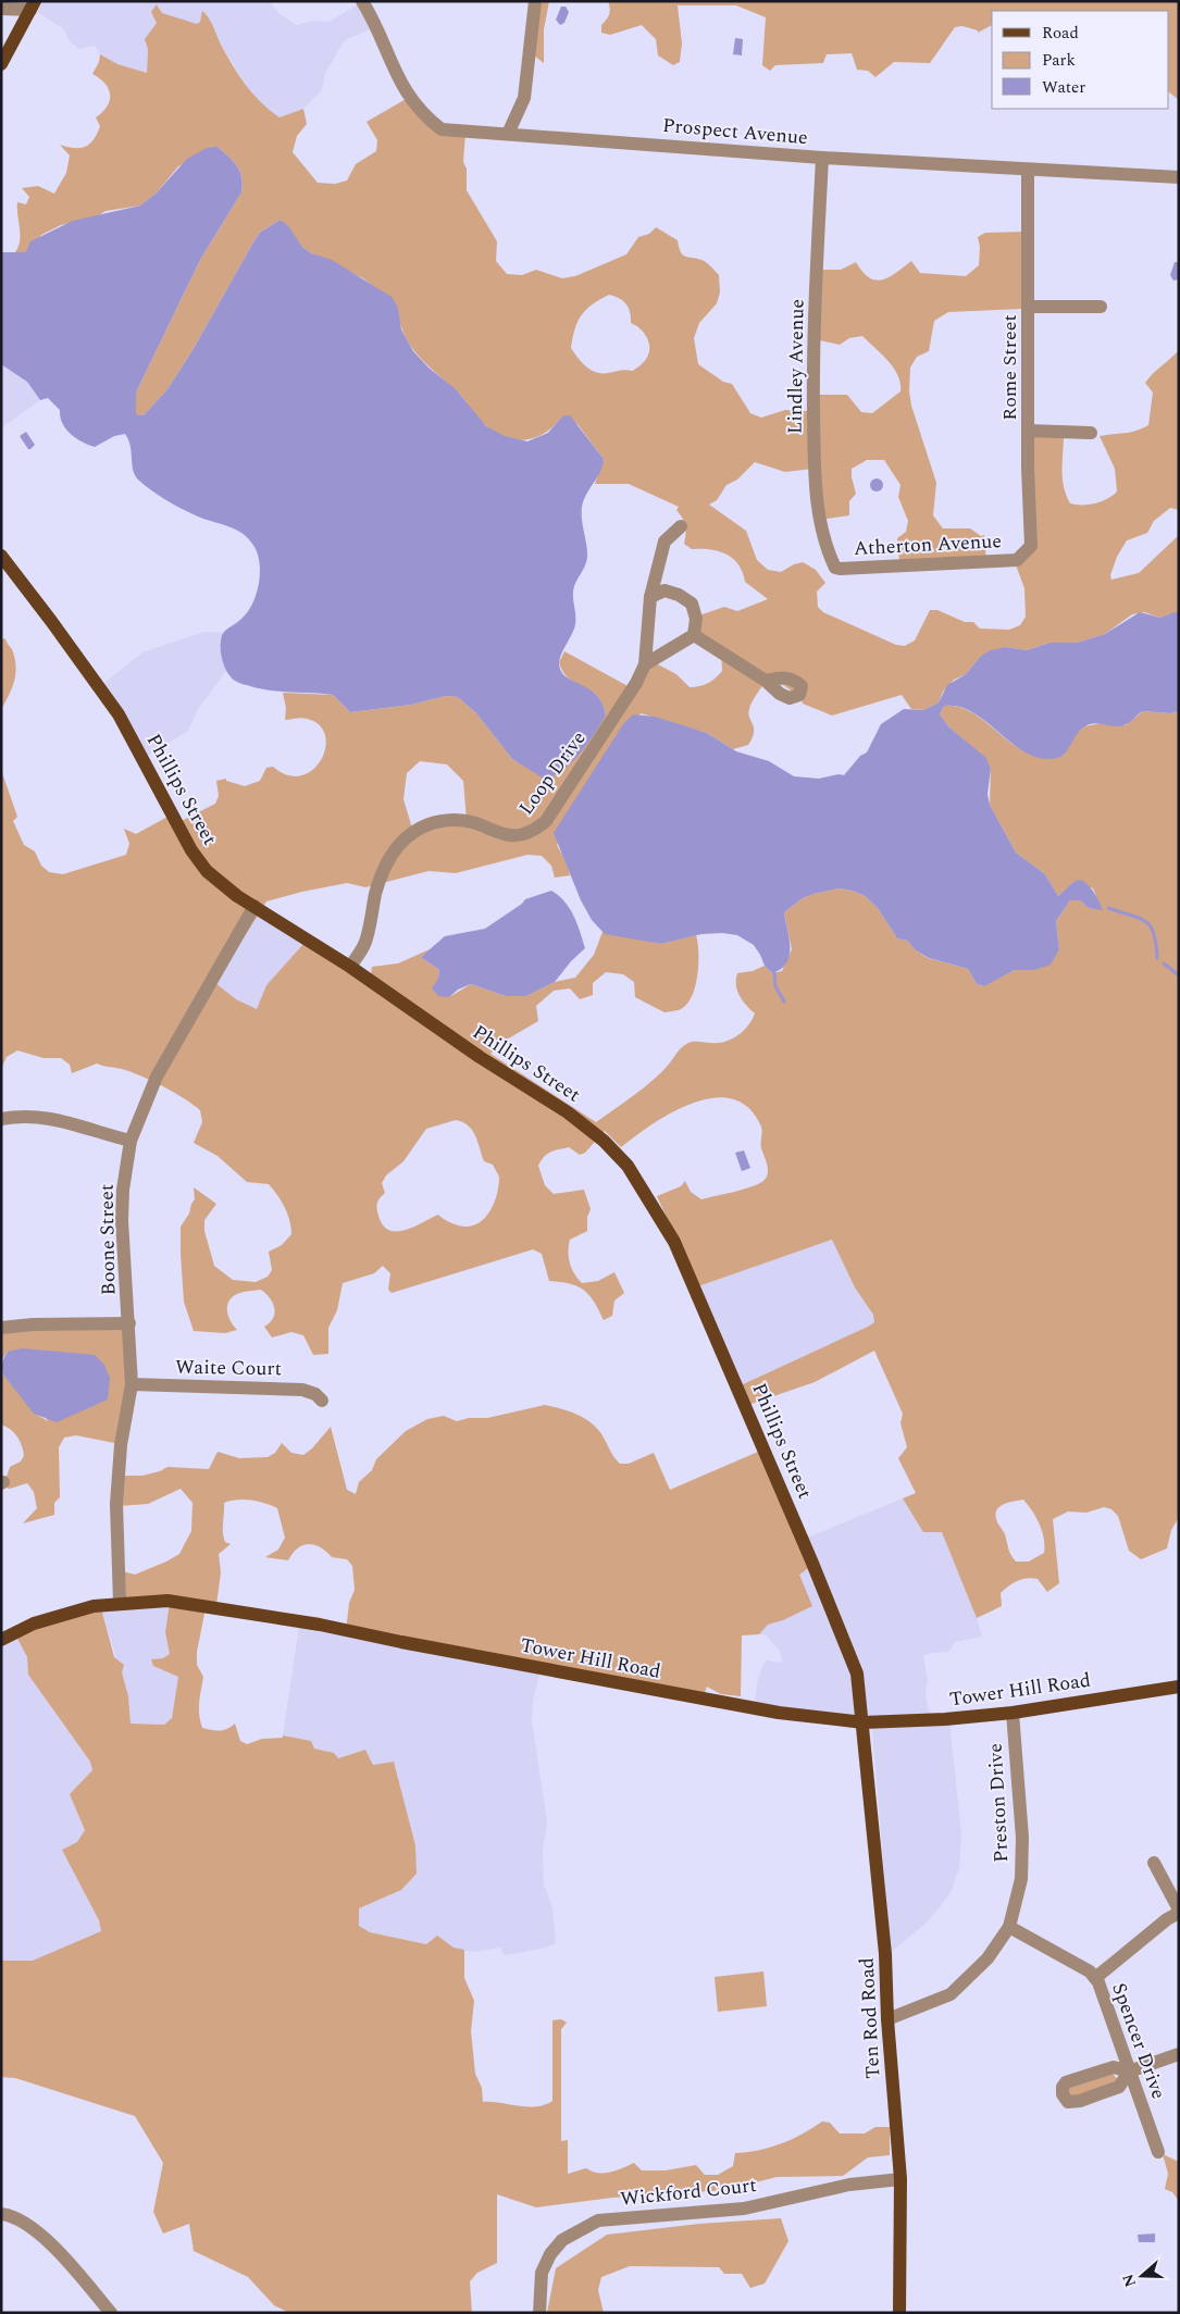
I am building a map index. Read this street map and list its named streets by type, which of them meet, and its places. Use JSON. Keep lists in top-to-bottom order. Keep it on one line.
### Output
{"streets":{"main road":["Phillips Street","Tower Hill Road","Ten Rod Road"],"street":["Prospect Avenue","Lindley Avenue","Rome Street","Atherton Avenue","Loop Drive","Boone Street","Waite Court","Preston Drive","Spencer Drive","Wickford Court"]},"crossings":[["Prospect Avenue","Lindley Avenue"],["Prospect Avenue","Rome Street"],["Lindley Avenue","Atherton Avenue"],["Rome Street","Atherton Avenue"],["Loop Drive","Phillips Street"],["Phillips Street","Boone Street"],["Phillips Street","Tower Hill Road"],["Phillips Street","Ten Rod Road"],["Boone Street","Waite Court"],["Boone Street","Tower Hill Road"],["Tower Hill Road","Preston Drive"],["Tower Hill Road","Ten Rod Road"],["Preston Drive","Ten Rod Road"],["Preston Drive","Spencer Drive"],["Ten Rod Road","Wickford Court"]],"legend":["Road","Park","Water"],"north":"left"}
